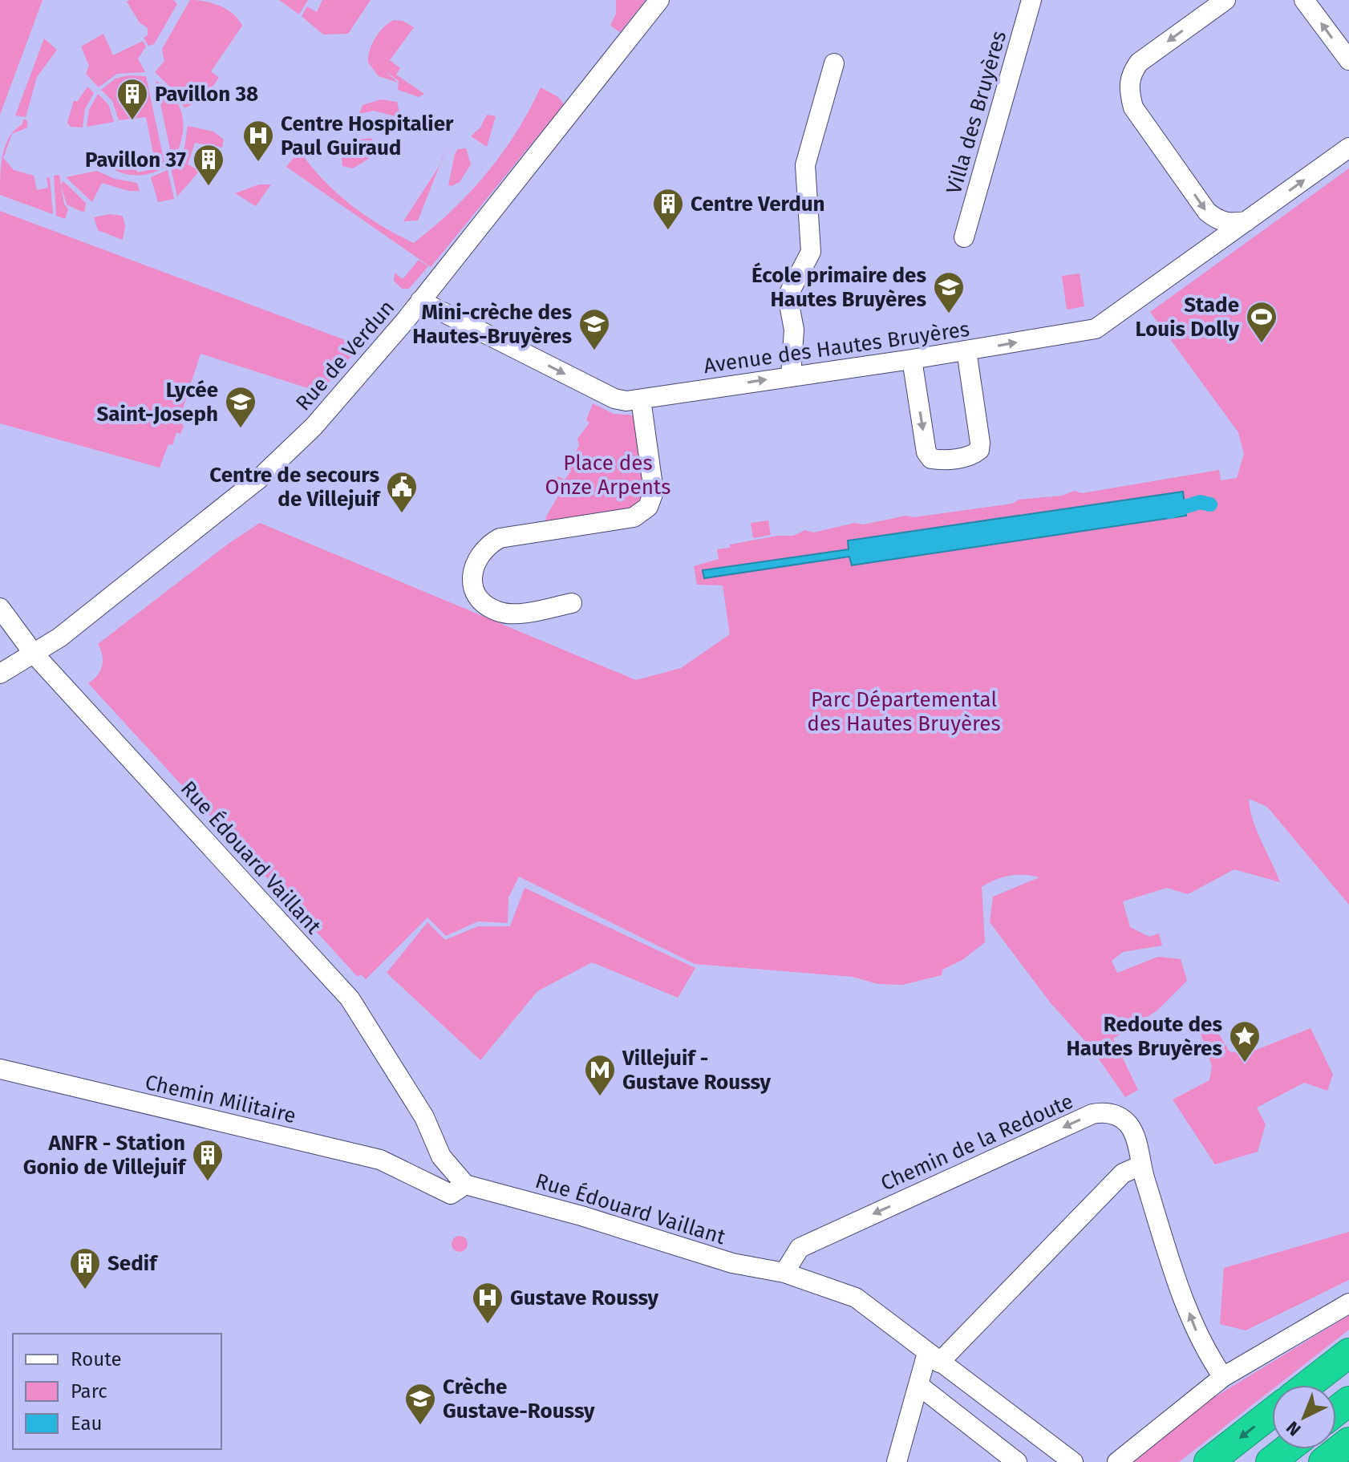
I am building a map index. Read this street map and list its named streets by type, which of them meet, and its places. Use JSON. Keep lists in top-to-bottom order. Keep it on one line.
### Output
{"streets":{"street":["Villa des Bruyères","Avenue des Hautes Bruyères","Rue de Verdun","Rue Édouard Vaillant","Chemin Militaire","Chemin de la Redoute"]},"crossings":[["Avenue des Hautes Bruyères","Rue de Verdun"],["Rue de Verdun","Rue Édouard Vaillant"],["Rue Édouard Vaillant","Chemin Militaire"],["Rue Édouard Vaillant","Chemin de la Redoute"]],"one_way":["Avenue des Hautes Bruyères"],"parks":["Place des Onze Arpents","Parc Départemental des Hautes Bruyères"],"places":{"building":["Pavillon 38","Pavillon 37","Centre Verdun","ANFR - Station Gonio de Villejuif","Sedif"],"hospital":["Centre Hospitalier Paul Guiraud","Gustave Roussy"],"school or university":["École primaire des Hautes Bruyères","Mini-crèche des Hautes-Bruyères","Lycée Saint-Joseph","Crèche Gustave-Roussy"],"sports":["Stade Louis Dolly"],"public building":["Centre de secours de Villejuif"],"place":["Redoute des Hautes Bruyères"],"metro station":["Villejuif - Gustave Roussy"]},"legend":["Route","Parc","Eau"],"north":"bottom left"}
